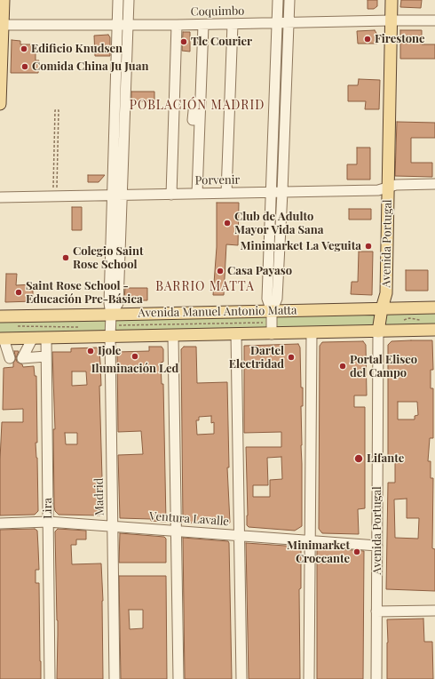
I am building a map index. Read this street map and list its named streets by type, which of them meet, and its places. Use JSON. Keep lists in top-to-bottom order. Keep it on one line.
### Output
{"streets":{"main road":["Avenida Portugal","Avenida Manuel Antonio Matta"],"street":["Coquimbo","Porvenir","Madrid","Lira","Ventura Lavalle"]},"crossings":[["Coquimbo","Avenida Portugal"],["Coquimbo","Madrid"],["Porvenir","Avenida Portugal"],["Porvenir","Madrid"],["Avenida Portugal","Avenida Manuel Antonio Matta"],["Avenida Portugal","Ventura Lavalle"],["Avenida Manuel Antonio Matta","Madrid"],["Avenida Manuel Antonio Matta","Lira"],["Madrid","Ventura Lavalle"],["Lira","Ventura Lavalle"]],"districts":["POBLACIÓN MADRID","BARRIO MATTA"],"places":["Firestone","Tlc Courier","Edificio Knudsen","Comida China Ju Juan","Club de Adulto Mayor Vida Sana","Minimarket La Veguita","Colegio Saint Rose School","Casa Payaso","Saint Rose School - Educación Pre-Básica","Ijole","Iluminación Led","Dartel Electridad","Portal Eliseo del Campo","Lifante","Minimarket Croccante"]}
